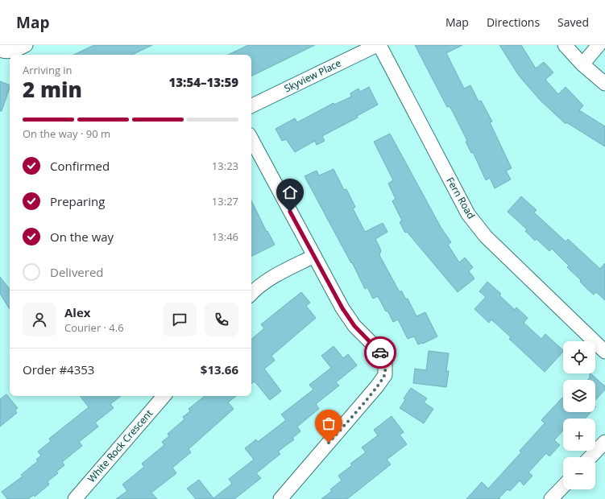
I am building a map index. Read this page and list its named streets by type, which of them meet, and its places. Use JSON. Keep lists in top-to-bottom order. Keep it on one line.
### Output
{"streets":{"street":["Skyview Place","Fern Road","White Rock Crescent"]},"page":{"header":"Map","nav":["Map","Directions","Saved"],"heading":["2 min","Arriving in","13:54–13:59"],"panel":["Alex","Courier · 4.6","Order #4353","$13.66"],"bar":"On the way · 90 m","list":[["Confirmed","13:23"],["Preparing","13:27"],["On the way","13:46"],"Delivered"],"map_buttons":["+","−"]}}
